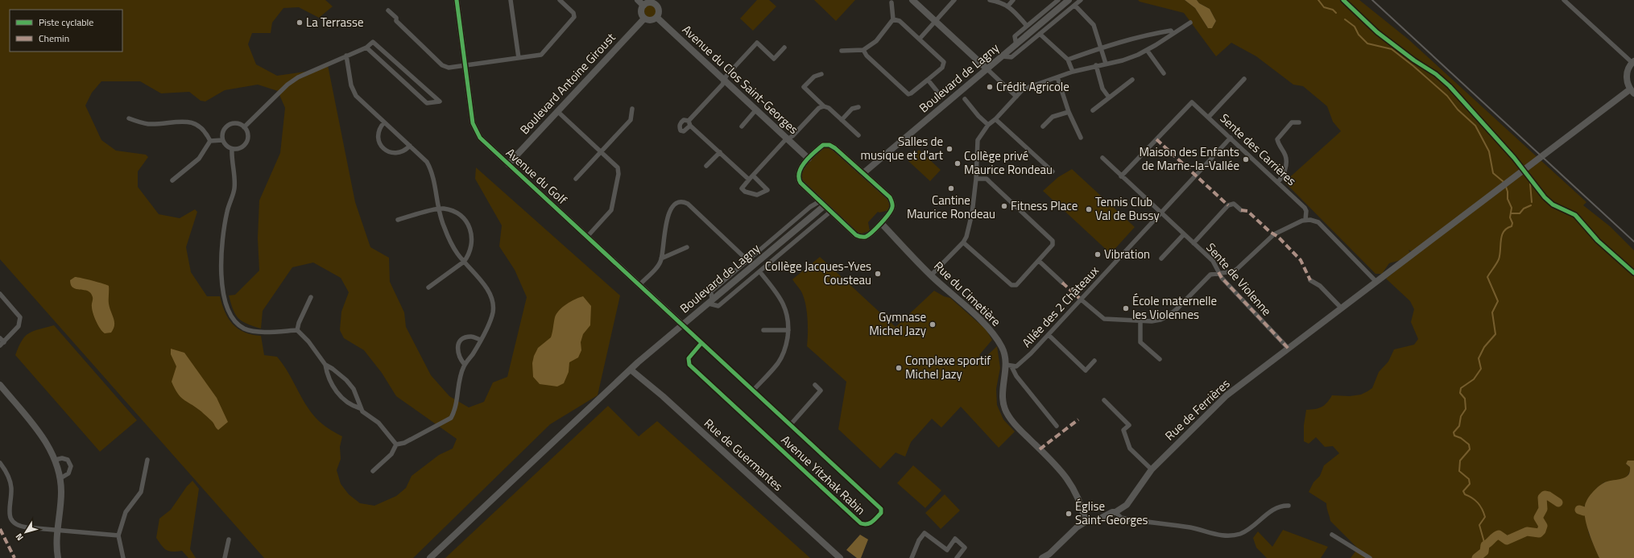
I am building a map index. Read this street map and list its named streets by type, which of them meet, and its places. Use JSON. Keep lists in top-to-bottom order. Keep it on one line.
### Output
{"streets":{"street":["Boulevard de Lagny","Avenue du Clos Saint-Georges","Boulevard Antoine Giroust","Sente des Carrières","Avenue du Golf","Sente de Violenne","Rue du Cimetière","Allée des 2 Châteaux","Rue de Ferrières","Rue de Guermantes","Avenue Yitzhak Rabin"]},"crossings":[["Boulevard de Lagny","Avenue du Golf"],["Boulevard de Lagny","Rue de Guermantes"],["Boulevard de Lagny","Avenue Yitzhak Rabin"],["Avenue du Clos Saint-Georges","Boulevard Antoine Giroust"],["Boulevard Antoine Giroust","Avenue du Golf"],["Sente des Carrières","Sente de Violenne"],["Sente des Carrières","Allée des 2 Châteaux"],["Avenue du Golf","Avenue Yitzhak Rabin"],["Sente de Violenne","Allée des 2 Châteaux"],["Sente de Violenne","Rue de Ferrières"],["Rue du Cimetière","Allée des 2 Châteaux"],["Rue du Cimetière","Rue de Ferrières"]],"places":["La Terrasse","Crédit Agricole","Salles de musique et d'art","Maison des Enfants de Marne-la-Vallée","Collège privé Maurice Rondeau","Cantine Maurice Rondeau","Fitness Place","Tennis Club Val de Bussy","Vibration","Collège Jacques-Yves Cousteau","École maternelle les Violennes","Gymnase Michel Jazy","Complexe sportif Michel Jazy","Église Saint-Georges"],"legend":["Piste cyclable","Chemin"],"north":"bottom left"}
